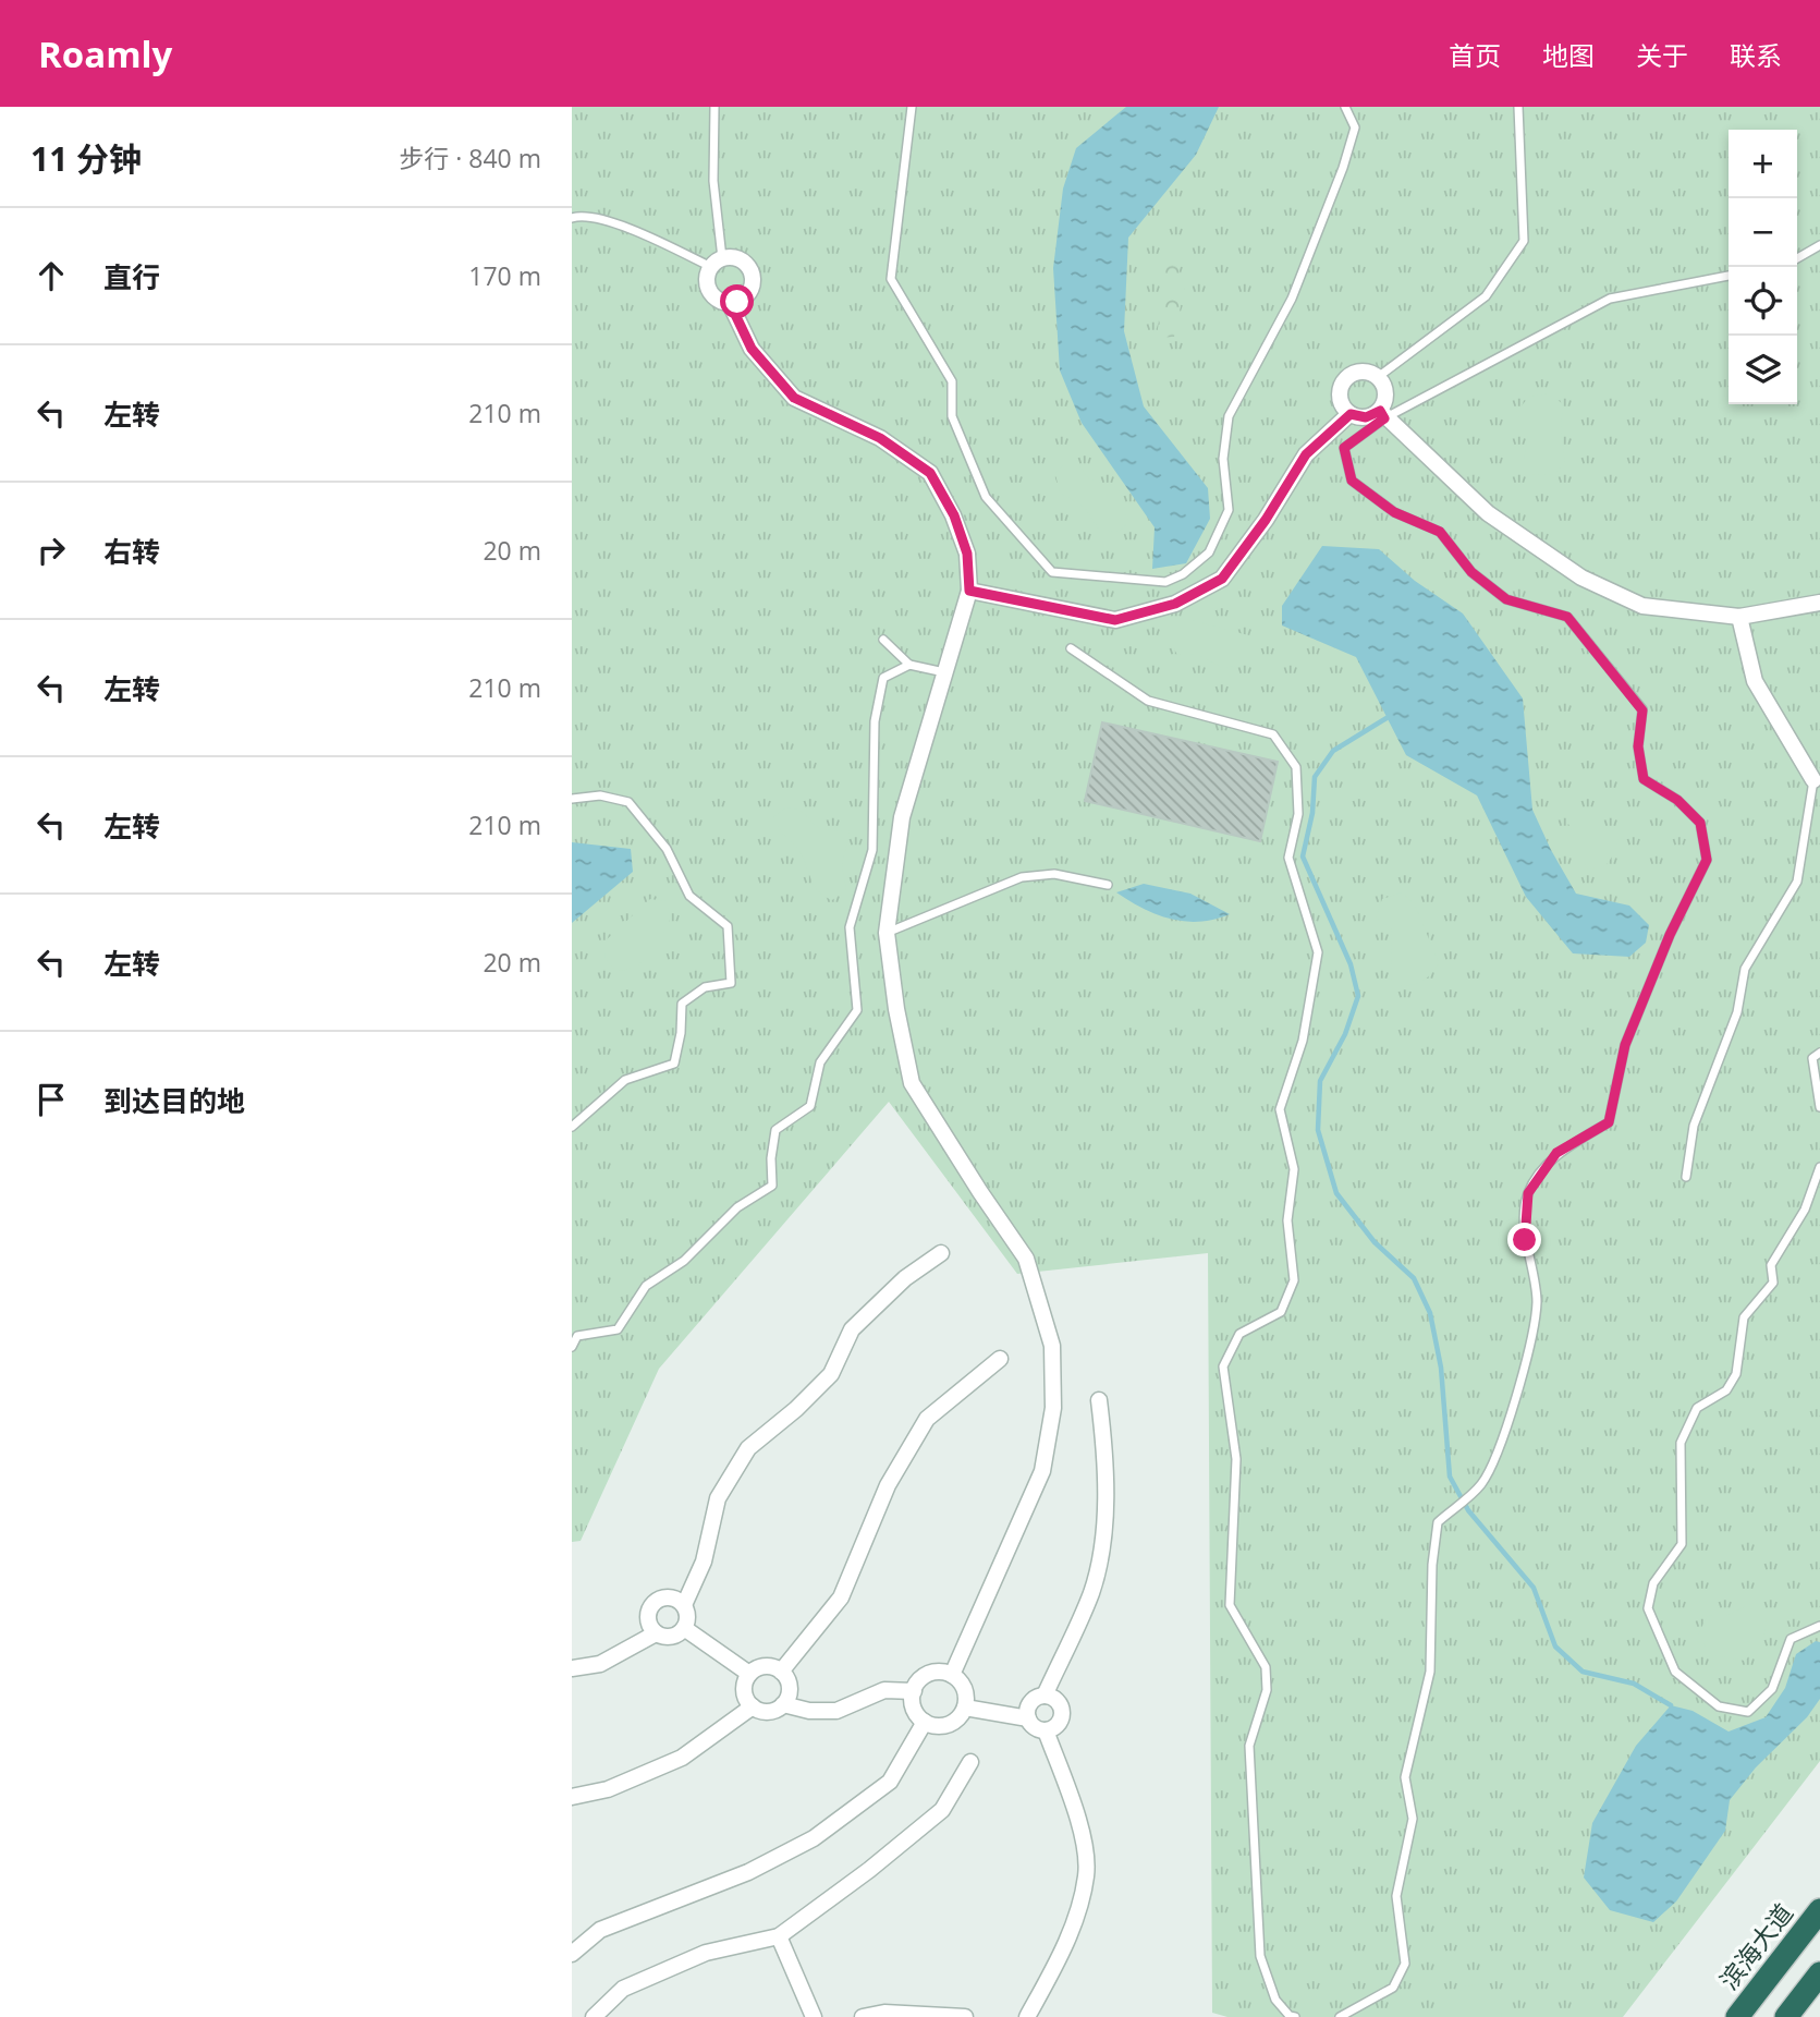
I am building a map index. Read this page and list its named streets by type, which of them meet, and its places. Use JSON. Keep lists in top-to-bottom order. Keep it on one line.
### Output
{"streets":{"highway":["滨海大道"]},"page":{"header":"Roamly","nav":["首页","地图","关于","联系"],"heading":["11 分钟","步行 · 840 m"],"map_buttons":["+","−"],"list":[["直行","170 m"],["左转","210 m"],["右转","20 m"],["左转","210 m"],["左转","210 m"],["左转","20 m"],"到达目的地"]}}
